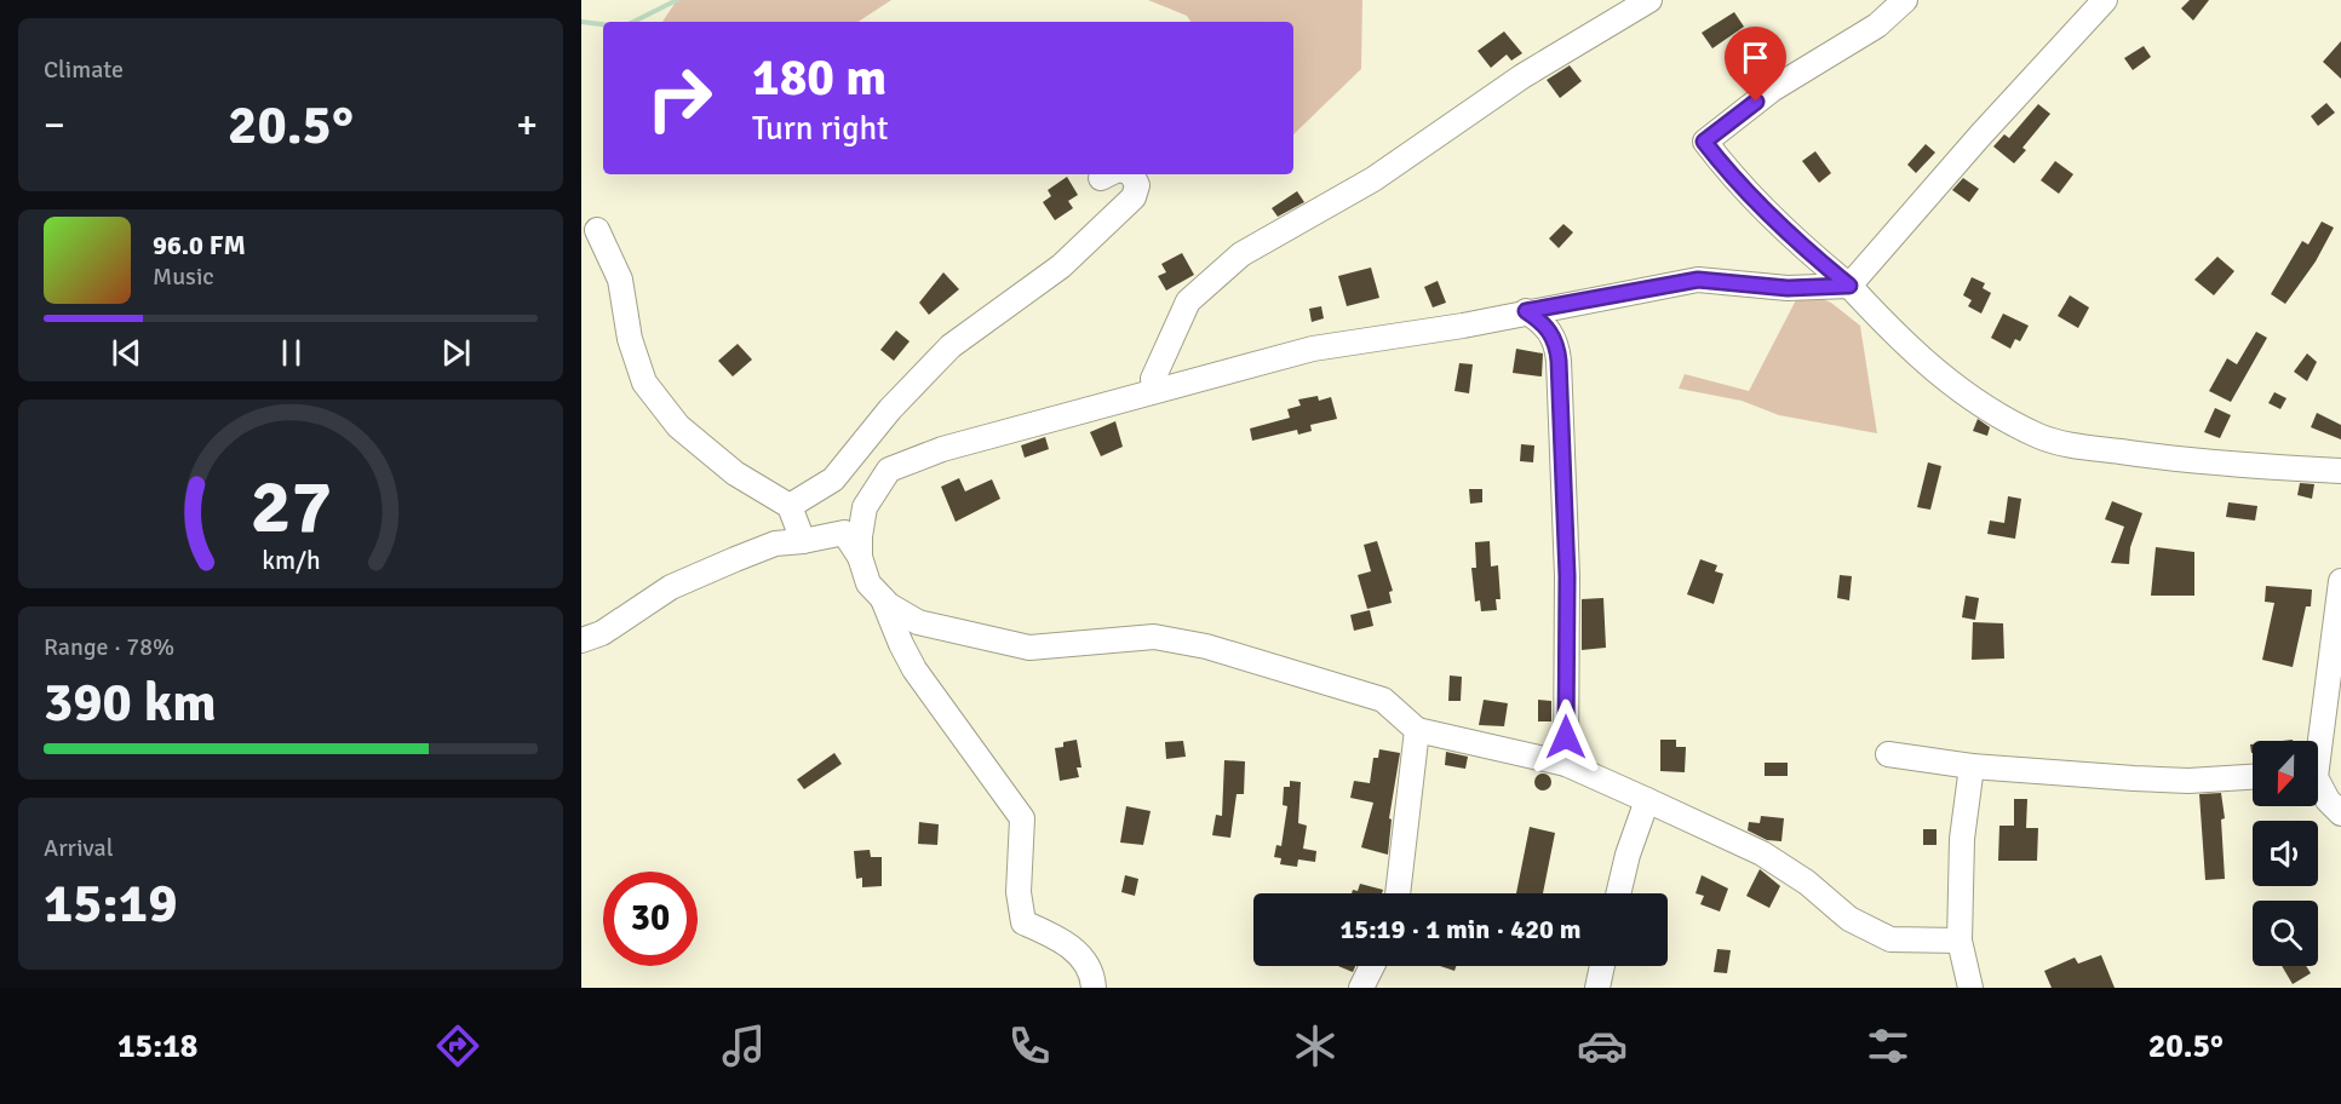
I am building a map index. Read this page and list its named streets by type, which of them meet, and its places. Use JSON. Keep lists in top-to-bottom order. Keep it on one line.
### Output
{"north":"bottom","page":{"tile":["Climate",["Range · 78%","390 km"],["Arrival","15:19"]],"turn":["180 m","Turn right"],"heat":["−","20.5°","+"],"song":["96.0 FM","Music"],"limit":"30","trip":"15:19 · 1 min · 420 m","tabs":["15:18","20.5°"],"gauge":["27","km/h"]}}
